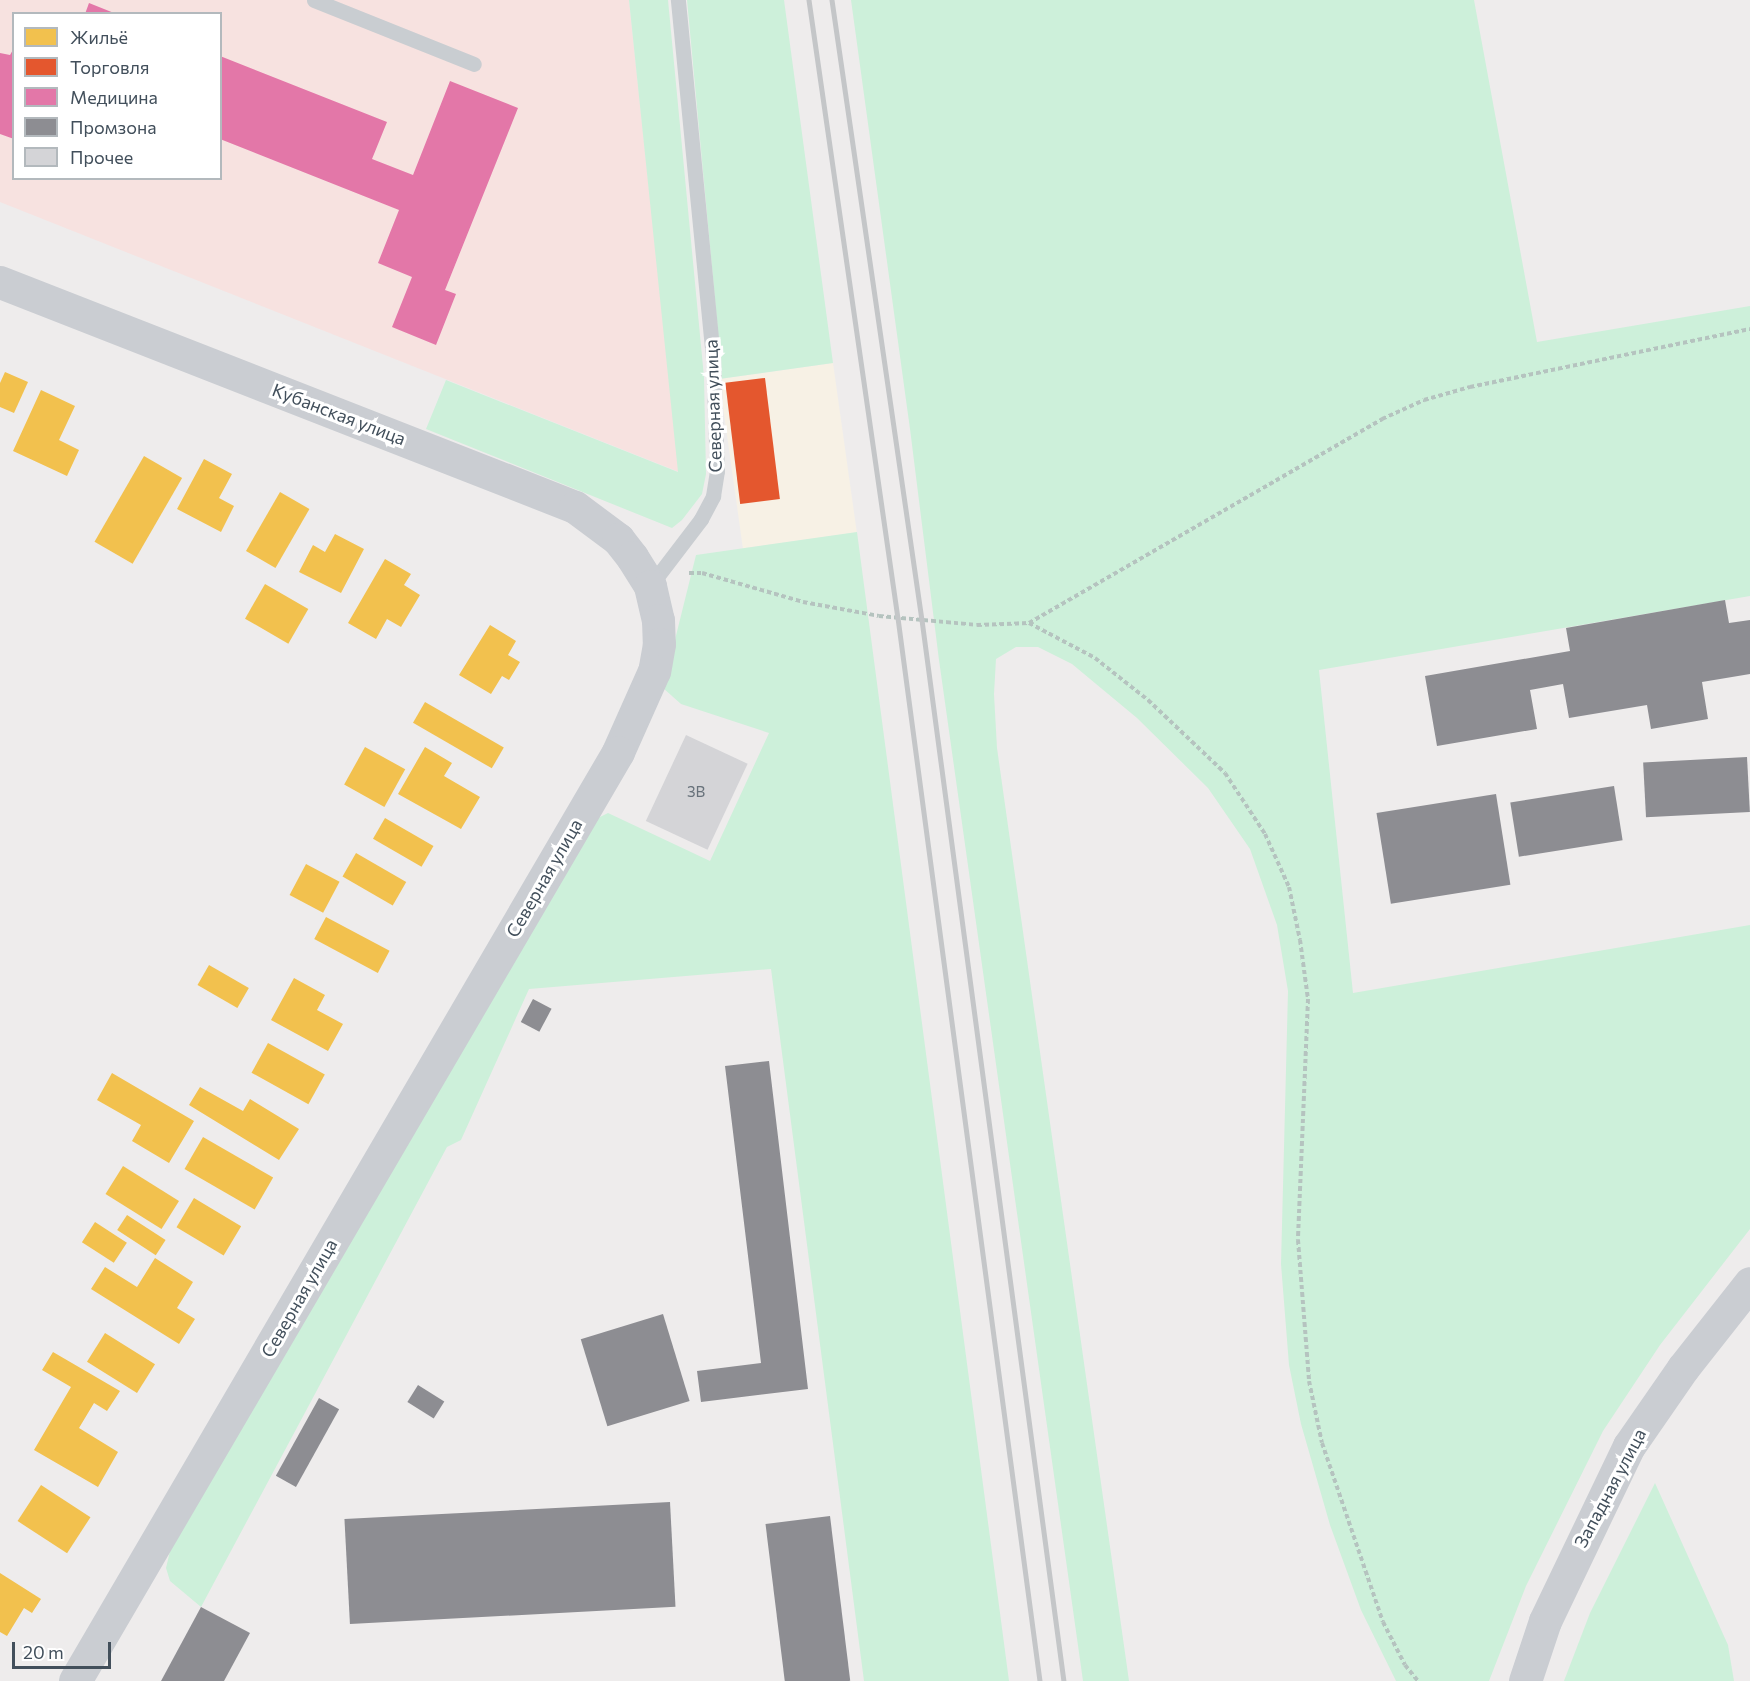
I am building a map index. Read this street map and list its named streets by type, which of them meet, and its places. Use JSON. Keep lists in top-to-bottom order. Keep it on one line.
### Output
{"streets":{"street":["Северная улица","Кубанская улица","Западная улица"]},"crossings":[["Северная улица","Кубанская улица"]],"house_numbers":["3В"],"legend":["Жильё","Торговля","Медицина","Промзона","Прочее"],"scale_bar":"20 m"}
